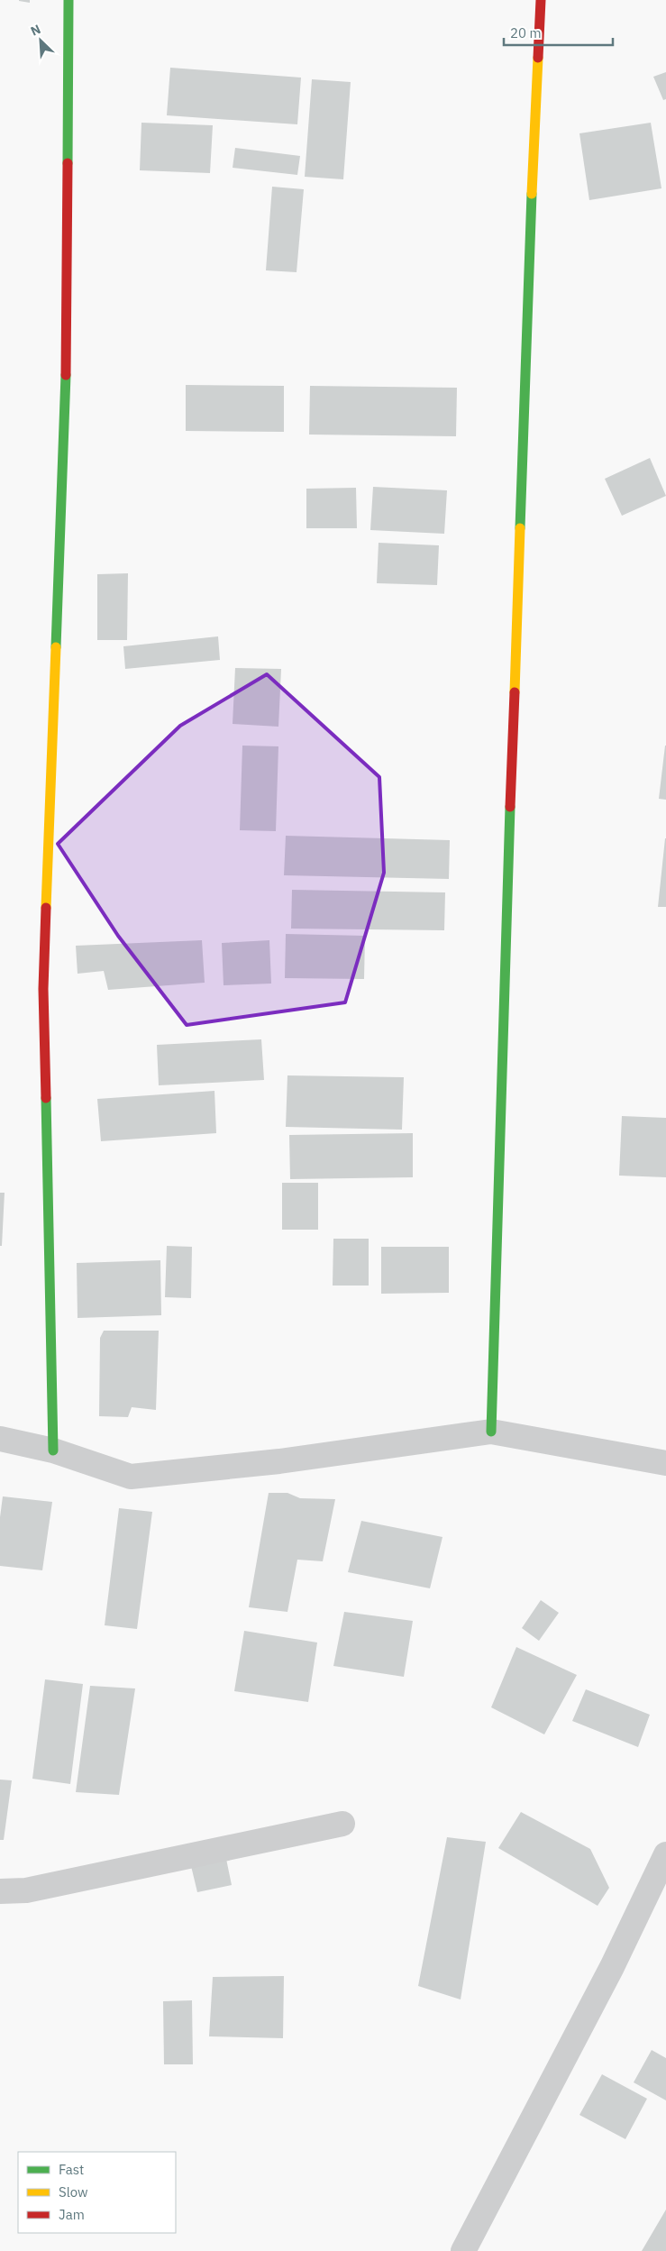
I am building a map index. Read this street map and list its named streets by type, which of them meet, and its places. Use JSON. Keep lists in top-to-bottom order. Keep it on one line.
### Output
{"legend":["Fast","Slow","Jam"],"scale_bar":"20 m","north":"top left"}
